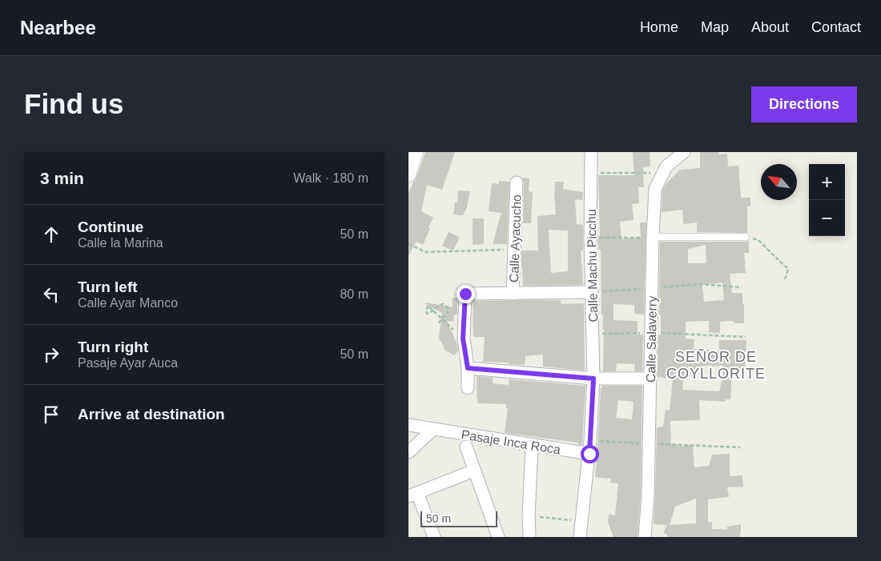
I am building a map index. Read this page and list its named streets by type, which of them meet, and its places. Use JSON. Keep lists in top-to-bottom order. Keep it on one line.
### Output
{"streets":{"street":["Calle Ayacucho","Calle Machu Picchu","Calle Salaverry","Pasaje Inca Roca"]},"crossings":[["Calle Machu Picchu","Pasaje Inca Roca"]],"districts":["SEÑOR DE COYLLORITE"],"scale_bar":"50 m","north":"top left","page":{"header":"Nearbee","nav":["Home","Map","About","Contact"],"buttons":"Directions","title":"Find us","heading":["3 min","Walk · 180 m"],"map_buttons":["+","−"],"list":[["Continue","Calle la Marina","50 m"],["Turn left","Calle Ayar Manco","80 m"],["Turn right","Pasaje Ayar Auca","50 m"],"Arrive at destination"],"scale":"50 m"}}
